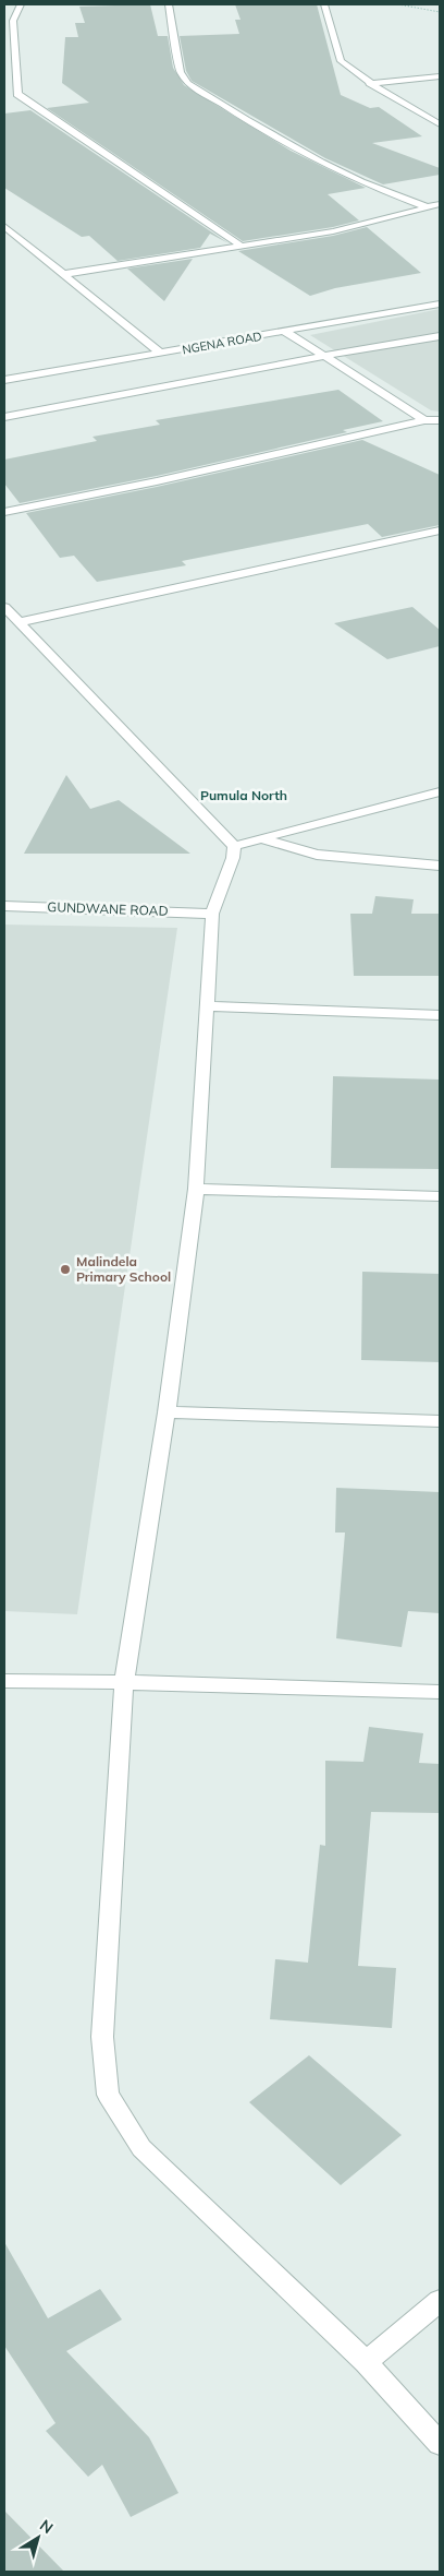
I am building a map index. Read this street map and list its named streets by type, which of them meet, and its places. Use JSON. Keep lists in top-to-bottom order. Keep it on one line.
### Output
{"streets":{"street":["NGENA ROAD","GUNDWANE ROAD"]},"districts":["Pumula North"],"places":["Malindela Primary School"],"north":"top right"}
